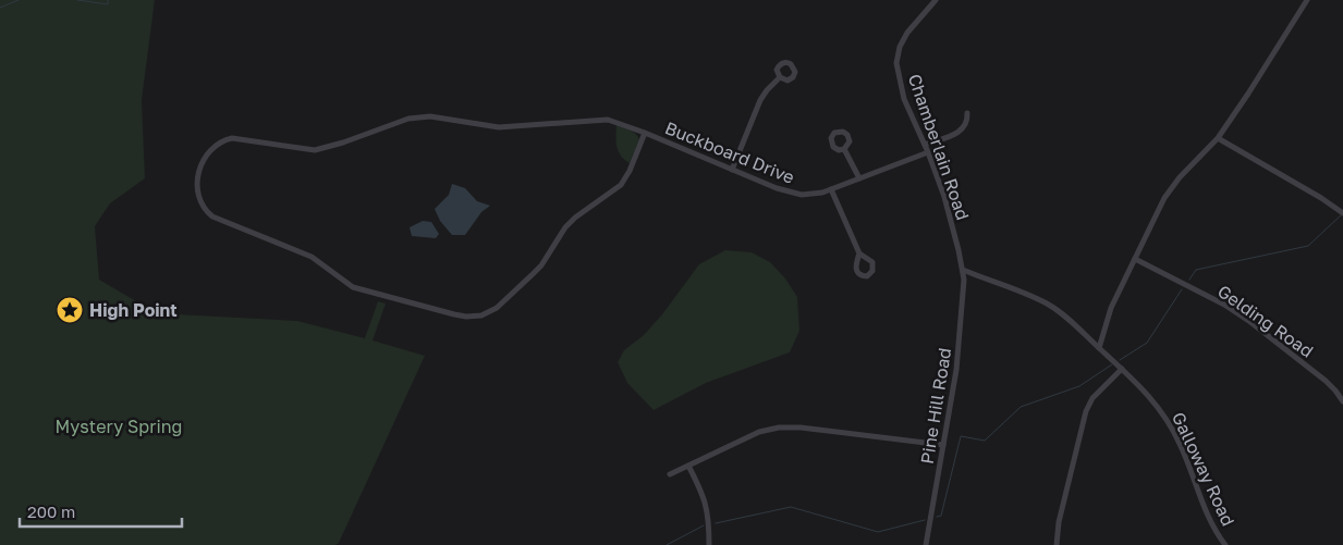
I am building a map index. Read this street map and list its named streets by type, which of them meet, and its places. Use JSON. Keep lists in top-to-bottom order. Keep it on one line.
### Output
{"streets":{"street":["Chamberlain Road","Buckboard Drive","Gelding Road","Pine Hill Road","Galloway Road"]},"crossings":[["Chamberlain Road","Buckboard Drive"],["Chamberlain Road","Pine Hill Road"],["Chamberlain Road","Galloway Road"],["Pine Hill Road","Galloway Road"]],"parks":["Mystery Spring"],"places":{"place":["High Point"]},"scale_bar":"200 m"}
